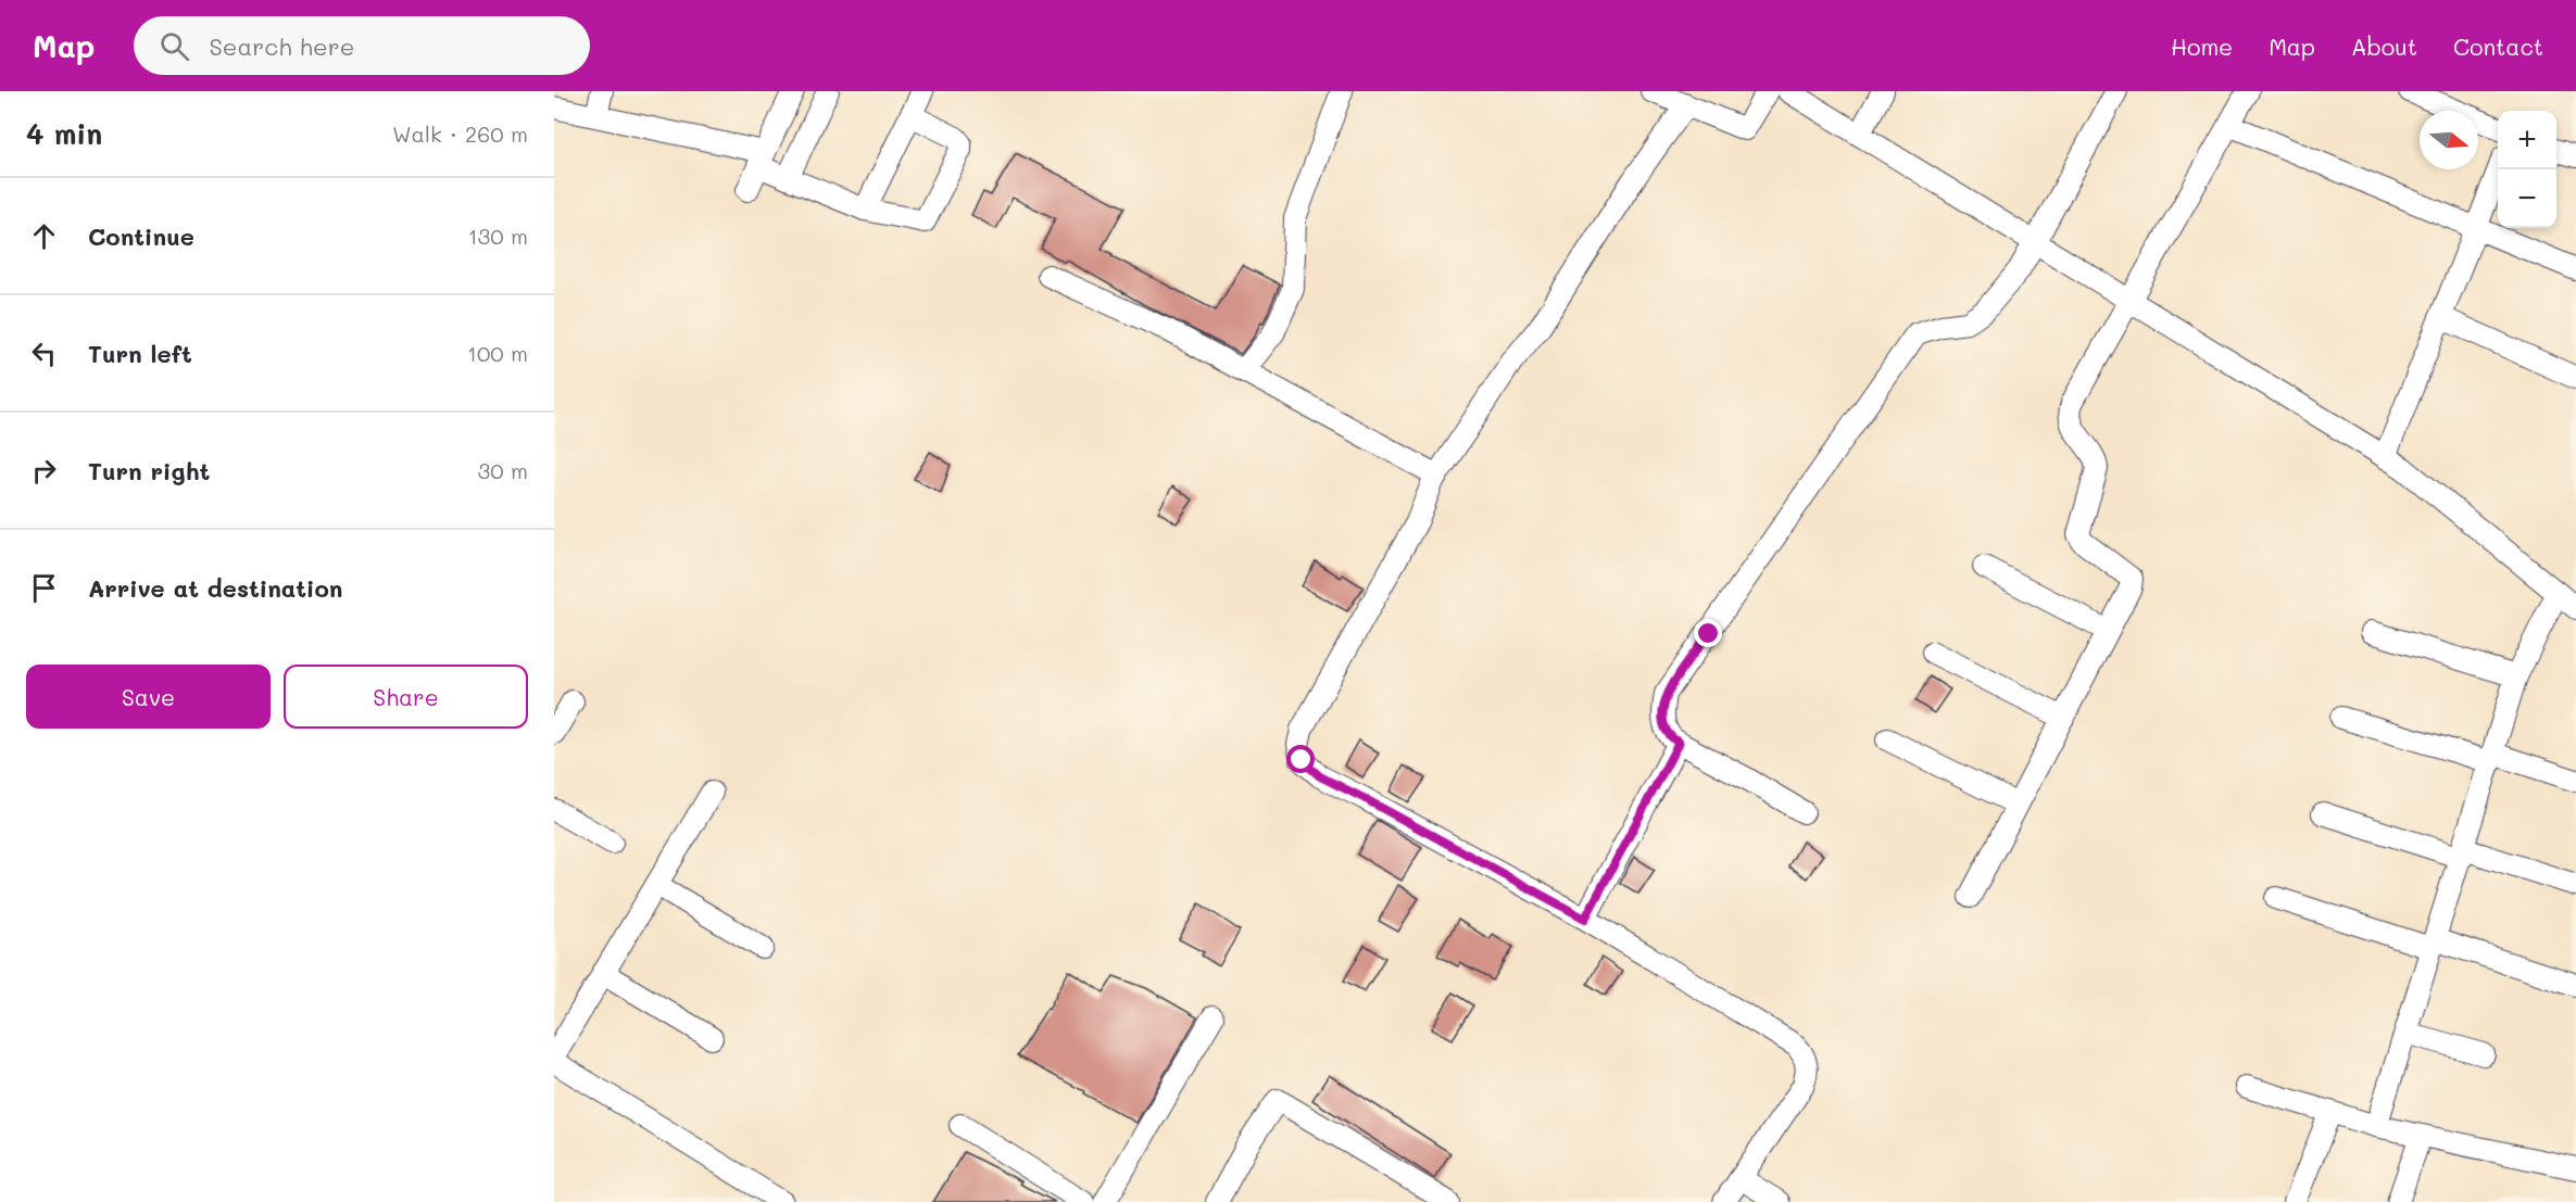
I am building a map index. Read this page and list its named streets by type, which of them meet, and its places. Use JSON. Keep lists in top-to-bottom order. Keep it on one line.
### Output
{"north":"right","page":{"header":"Map","search":"Search here","nav":["Home","Map","About","Contact"],"heading":["4 min","Walk · 260 m"],"map_buttons":["+","−"],"list":[["Continue","130 m"],["Turn left","100 m"],["Turn right","30 m"],"Arrive at destination"],"buttons":["Save","Share"]}}
